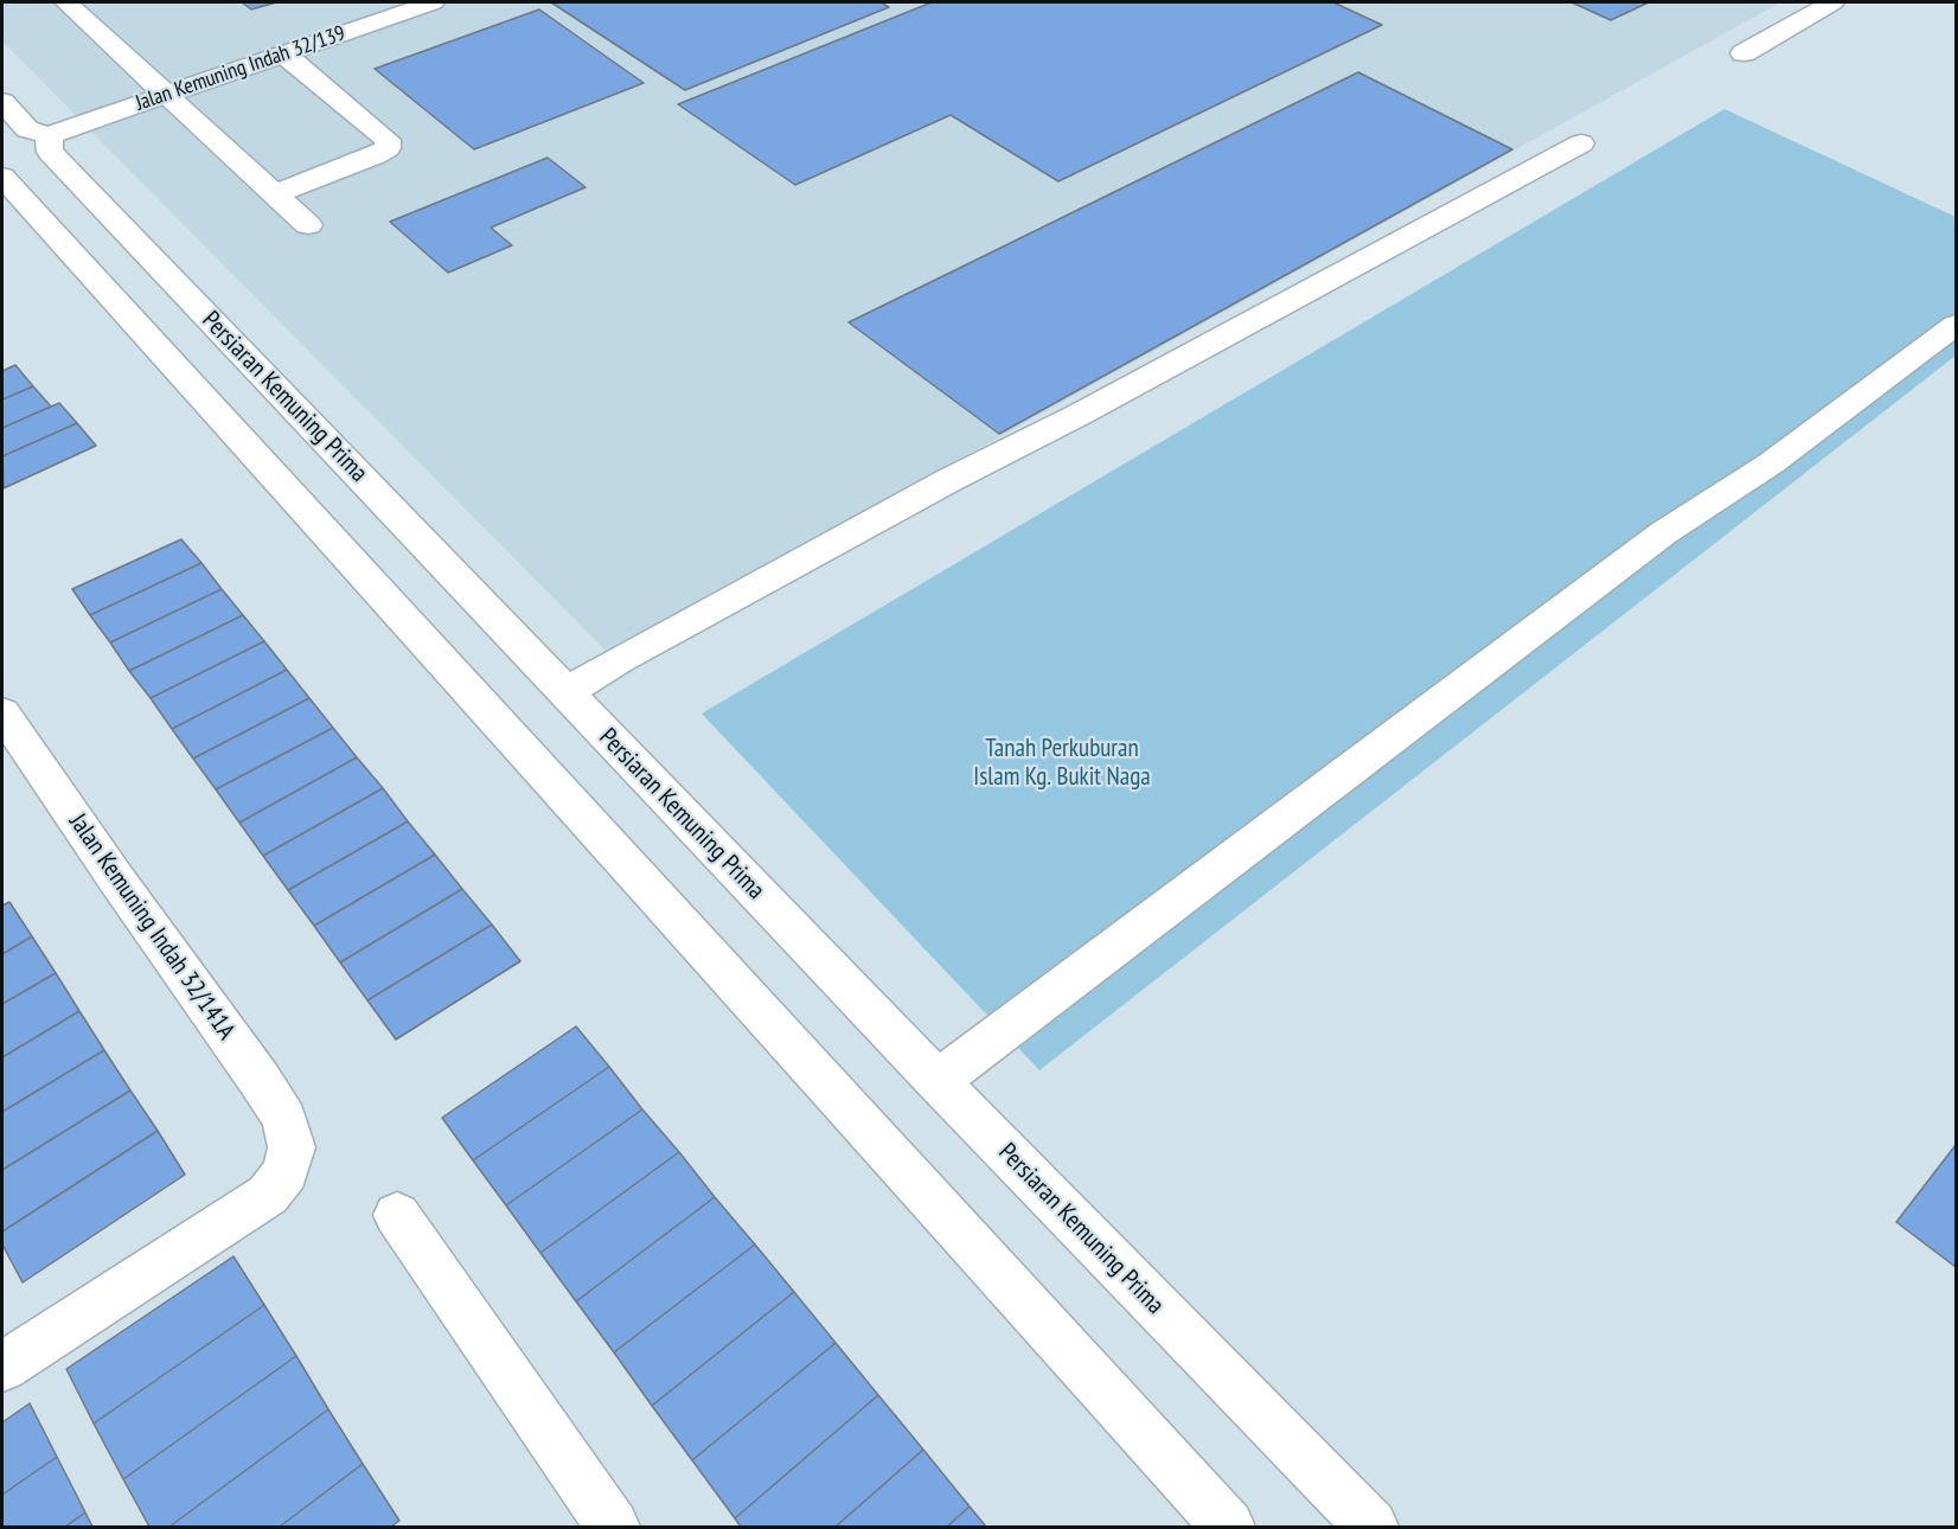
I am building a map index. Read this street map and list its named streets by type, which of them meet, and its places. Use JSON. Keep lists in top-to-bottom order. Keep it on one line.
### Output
{"streets":{"street":["Jalan Kemuning Indah 32/139","Persiaran Kemuning Prima","Jalan Kemuning Indah 32/141A"]},"crossings":[["Jalan Kemuning Indah 32/139","Persiaran Kemuning Prima"]],"parks":["Tanah Perkuburan Islam Kg. Bukit Naga"]}
